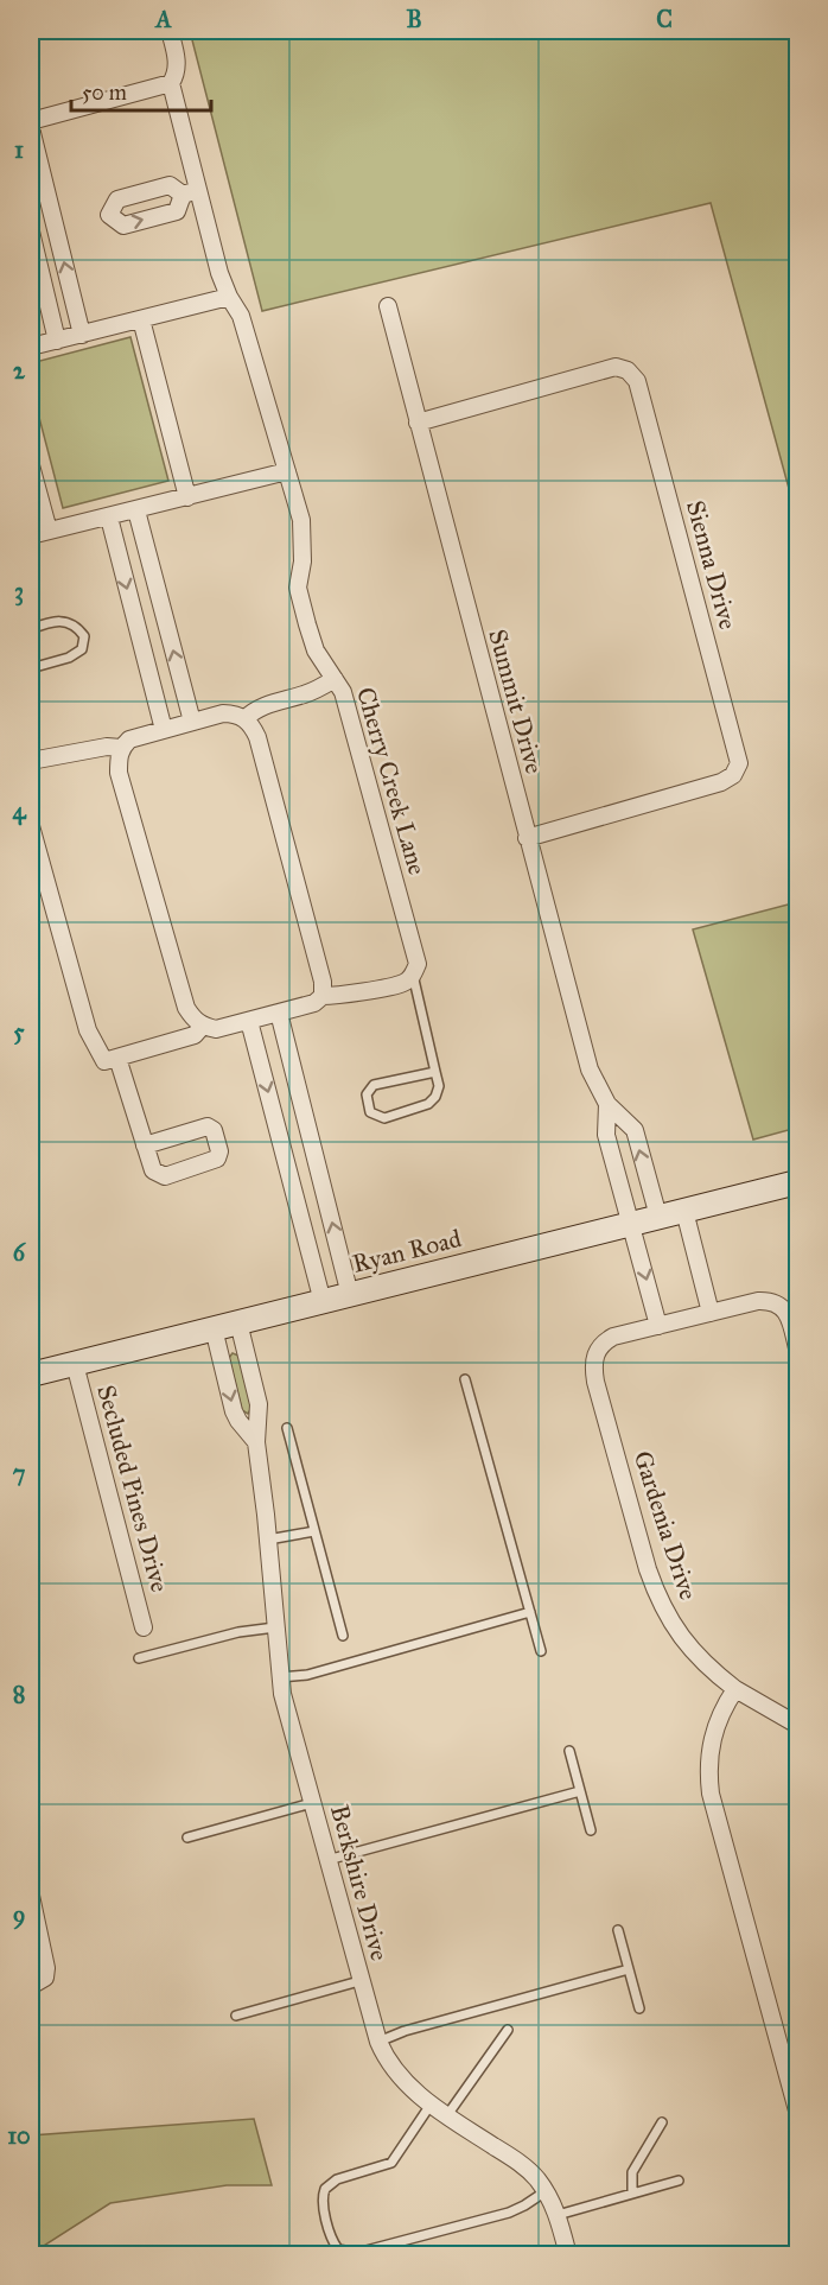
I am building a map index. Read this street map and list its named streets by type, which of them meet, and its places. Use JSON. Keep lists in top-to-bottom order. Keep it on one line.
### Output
{"streets":{"main road":["Ryan Road"],"street":["Sienna Drive","Summit Drive","Cherry Creek Lane","Secluded Pines Drive","Gardenia Drive","Berkshire Drive"]},"crossings":[["Sienna Drive","Summit Drive"],["Summit Drive","Ryan Road"],["Summit Drive","Gardenia Drive"],["Ryan Road","Secluded Pines Drive"],["Ryan Road","Berkshire Drive"]],"scale_bar":"50 m","grid":{"columns":["A","B","C"],"rows":["1","2","3","4","5","6","7","8","9","10"]}}
